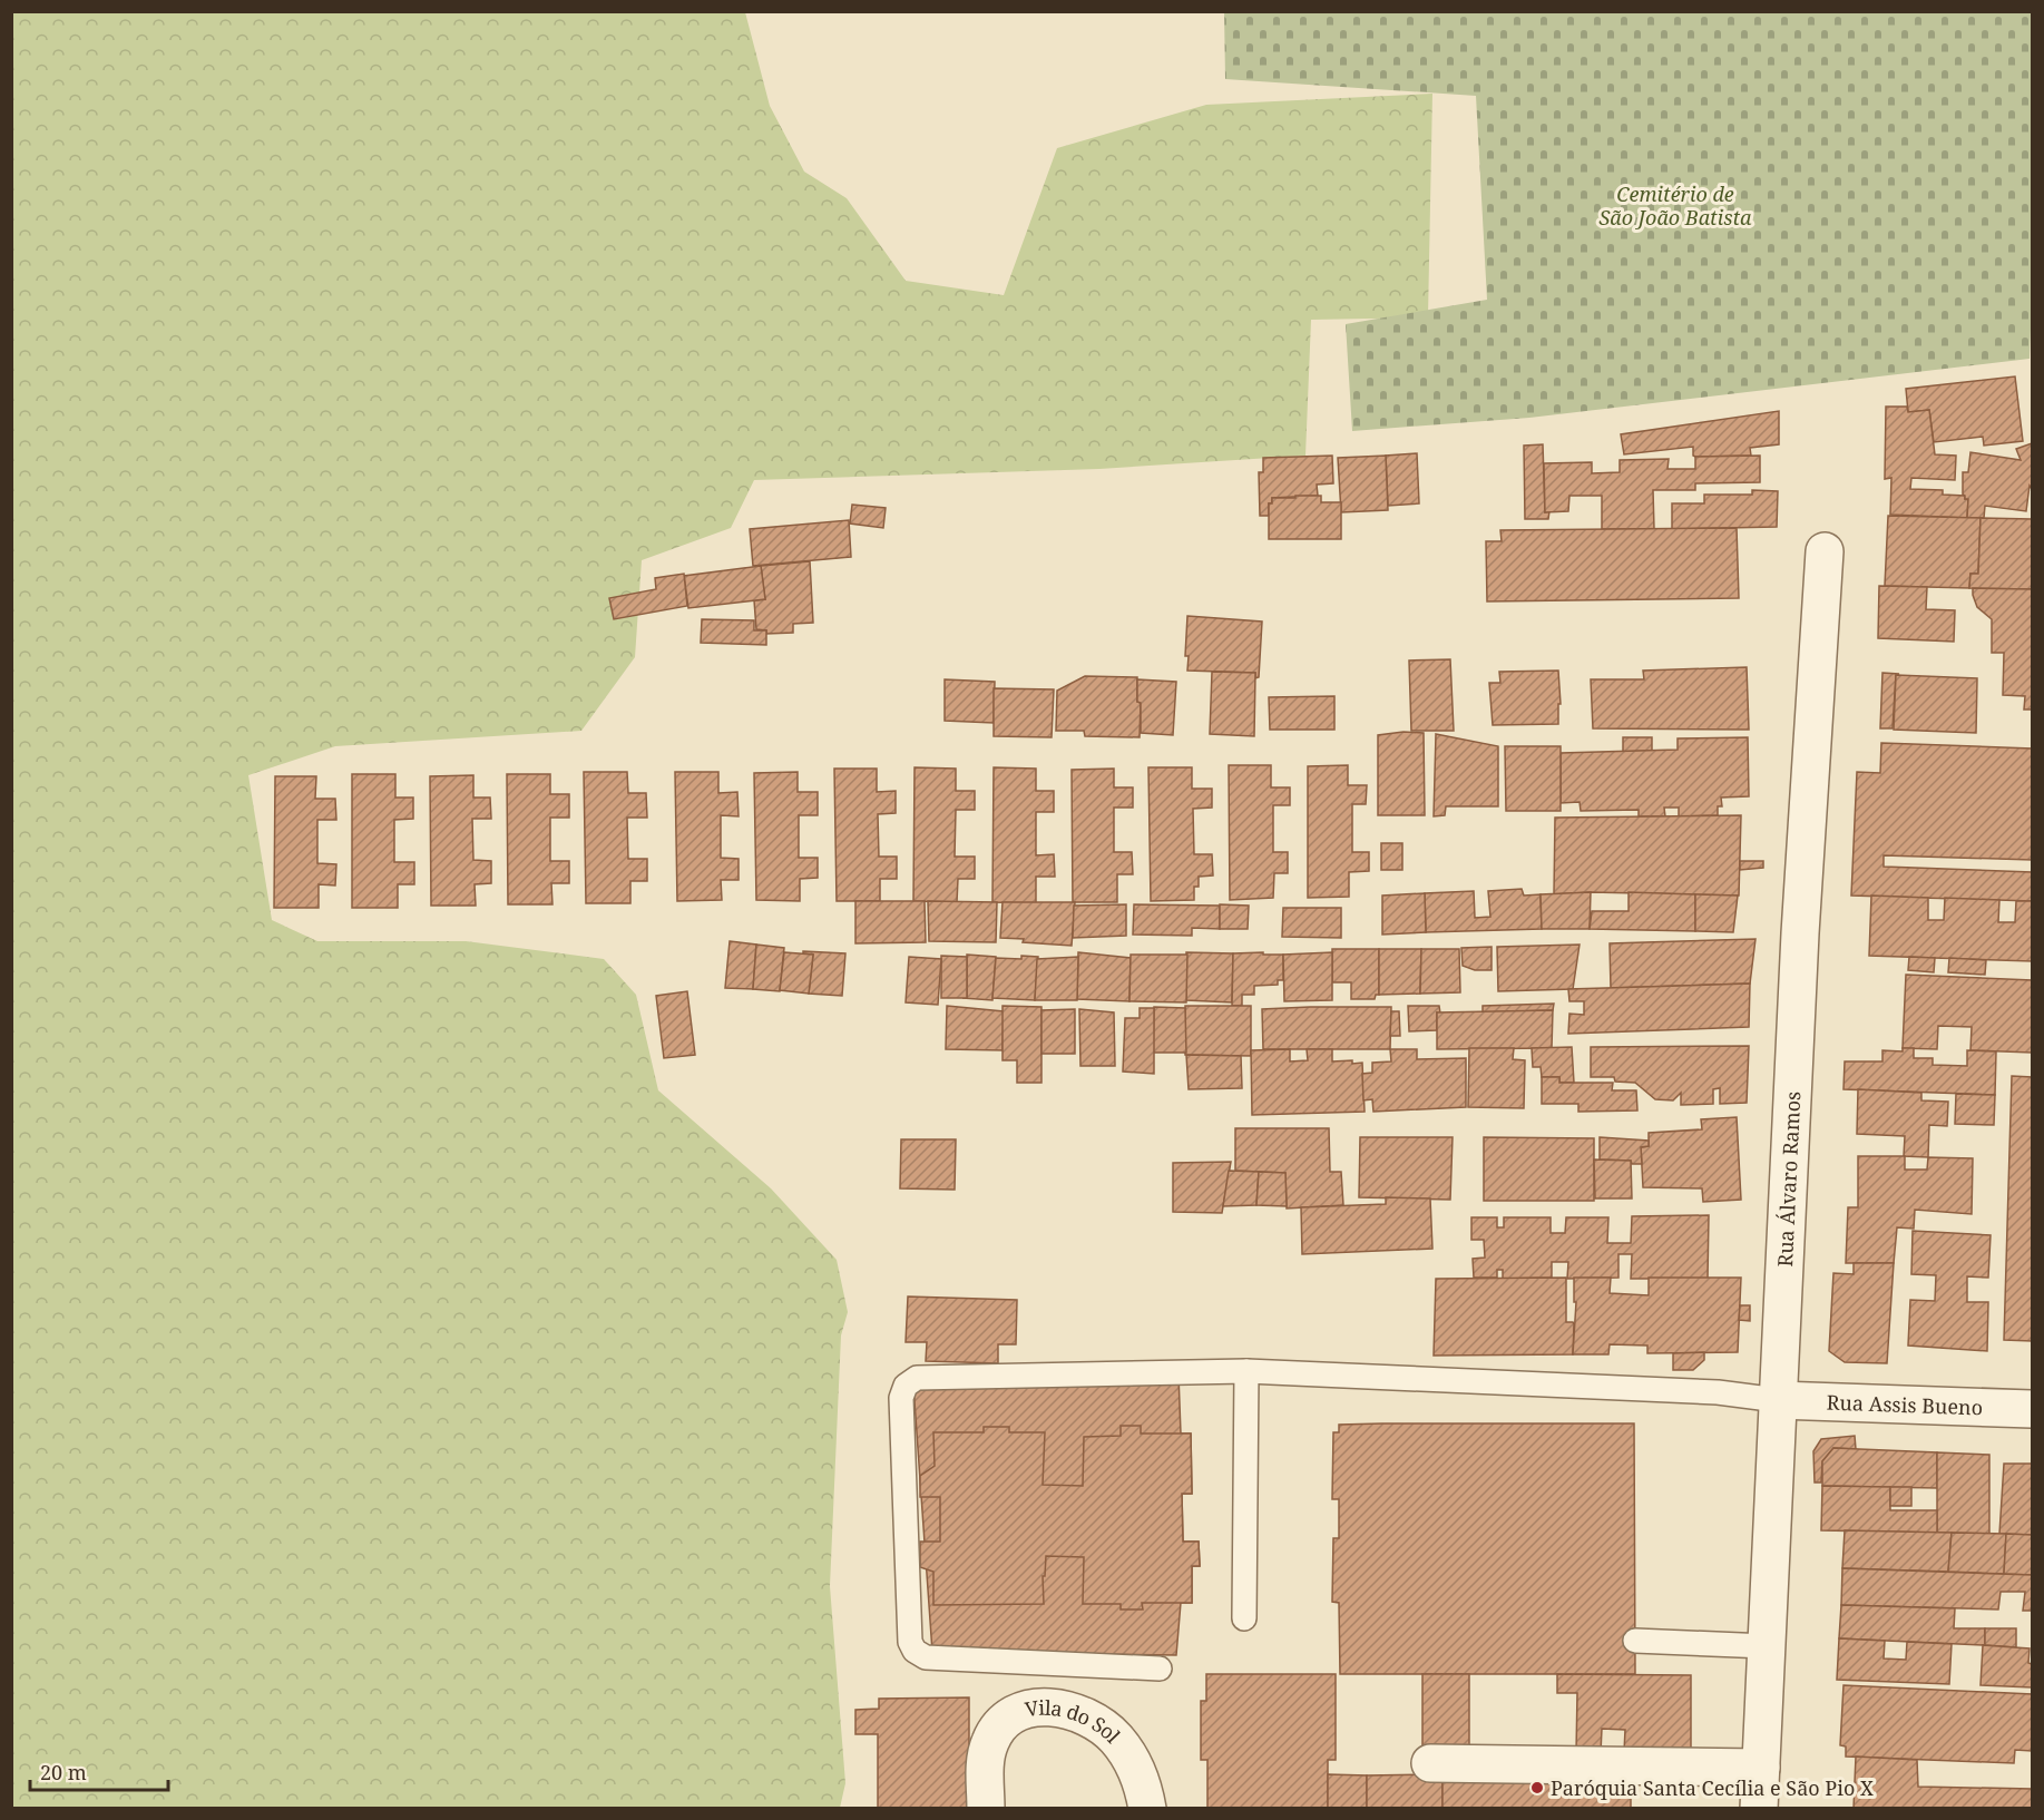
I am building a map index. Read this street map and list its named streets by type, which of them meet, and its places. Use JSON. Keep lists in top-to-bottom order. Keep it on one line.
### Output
{"streets":{"street":["Rua Álvaro Ramos","Rua Assis Bueno","Vila do Sol"]},"crossings":[["Rua Álvaro Ramos","Rua Assis Bueno"]],"parks":["Cemitério de São João Batista"],"places":["Paróquia Santa Cecília e São Pio X"],"scale_bar":"20 m"}
